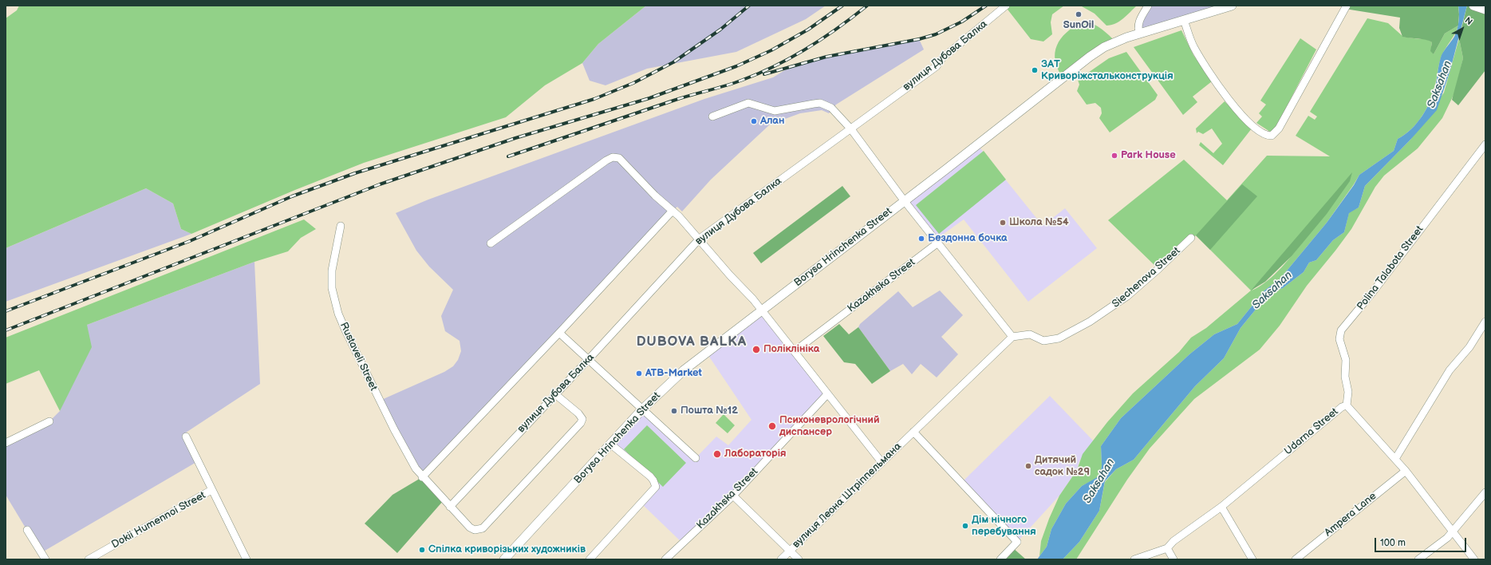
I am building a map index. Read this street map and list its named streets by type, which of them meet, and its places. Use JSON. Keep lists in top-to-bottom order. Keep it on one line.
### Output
{"streets":{"street":["вулиця Дубова Балка","Borysa Hrinchenka Street","Polina Talabota Street","Siechenova Street","Kazakhska Street","Rustaveli Street","Udarna Street","вулиця Леона Штріппельмана","Ampera Lane","Dokii Humennoi Street"]},"crossings":[["вулиця Дубова Балка","Rustaveli Street"],["Polina Talabota Street","Udarna Street"],["Siechenova Street","вулиця Леона Штріппельмана"]],"districts":["DUBOVA BALKA"],"water":["Saksahan"],"places":["SunOil","ЗАТ Криворіжстальконструкція","Алан","Park House","Школа №54","Бездонна бочка","Поліклініка","ATB-Market","Пошта №12","Психоневрологічний диспансер","Лабораторія","Дитячий садок №29","Дім нічного перебування","Спілка криворізьких художників"],"scale_bar":"100 m","north":"top right"}
